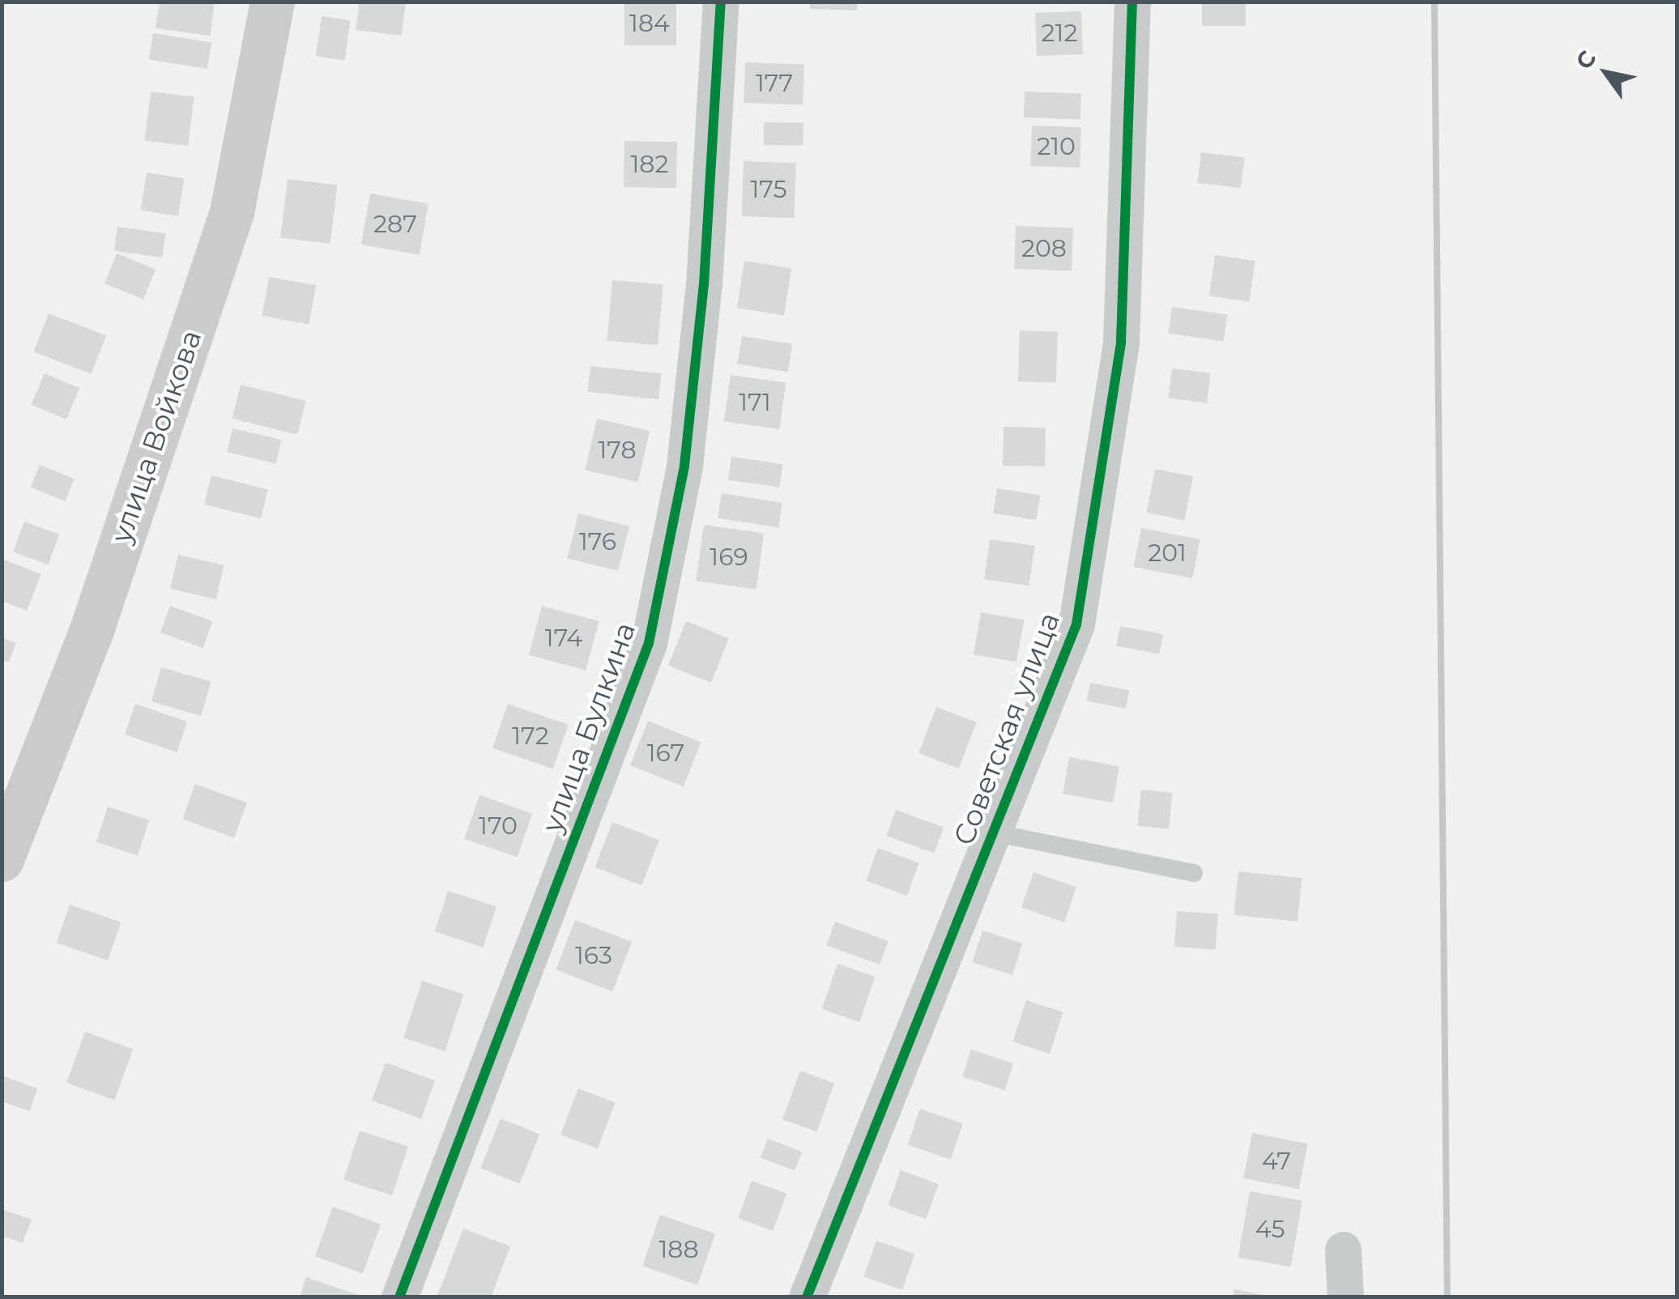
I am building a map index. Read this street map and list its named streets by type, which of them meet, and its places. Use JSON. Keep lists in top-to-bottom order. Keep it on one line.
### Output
{"streets":{"main road":["улица Войкова"],"street":["улица Булкина","Советская улица"]},"house_numbers":["184","212","177","210","182","175","287","208","171","178","176","201","169","174","172","167","170","163","47","45","188"],"north":"top left"}
